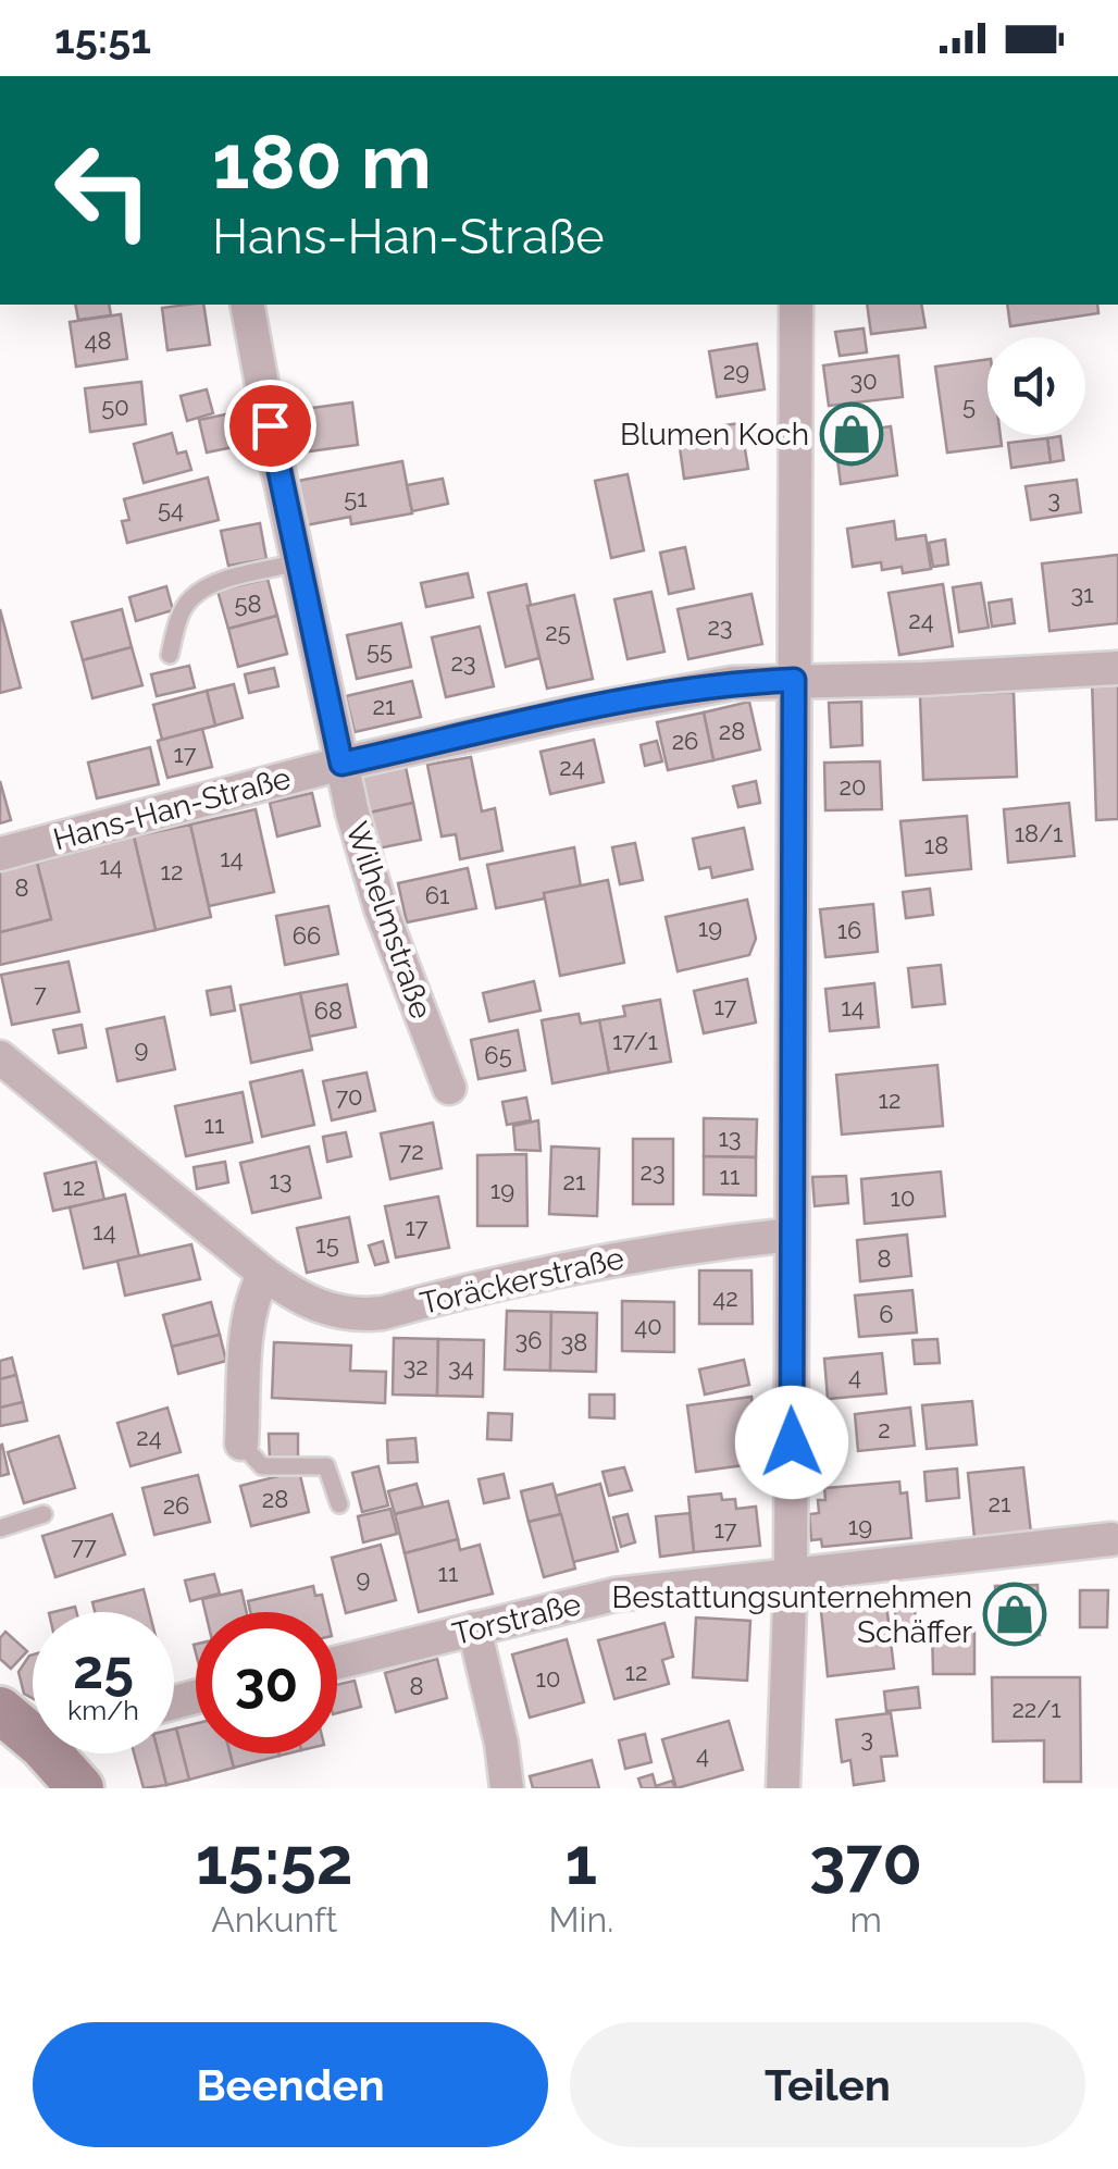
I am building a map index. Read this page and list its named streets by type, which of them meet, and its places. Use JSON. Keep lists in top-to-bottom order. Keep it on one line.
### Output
{"streets":{"street":["Hans-Han-Straße","Wilhelmstraße","Toräckerstraße","Torstraße"]},"crossings":[["Hans-Han-Straße","Wilhelmstraße"]],"places":{"shop":["Blumen Koch","Bestattungsunternehmen Schäffer"]},"house_numbers":["48","29","30","5","50","51","3","54","31","58","24","23","25","55","23","21","28","26","17","24","20","18/1","18","14","14","12","8","61","19","16","66","7","17","14","68","17/1","9","65","70","12","11","13","72","23","11","13","21","12","19","10","17","14","15","8","42","6","40","36","38","32","34","4","2","24","28","21","26","19","17","77","11","9","12","10","8","22/1","3","4"],"page":{"status":"15:51","turn":["180 m","Hans-Han-Straße"],"speed":"25 km/h","limit":"30","eta":["15:52","Ankunft","1","Min.","370","m"],"buttons":["Beenden","Teilen"]}}
